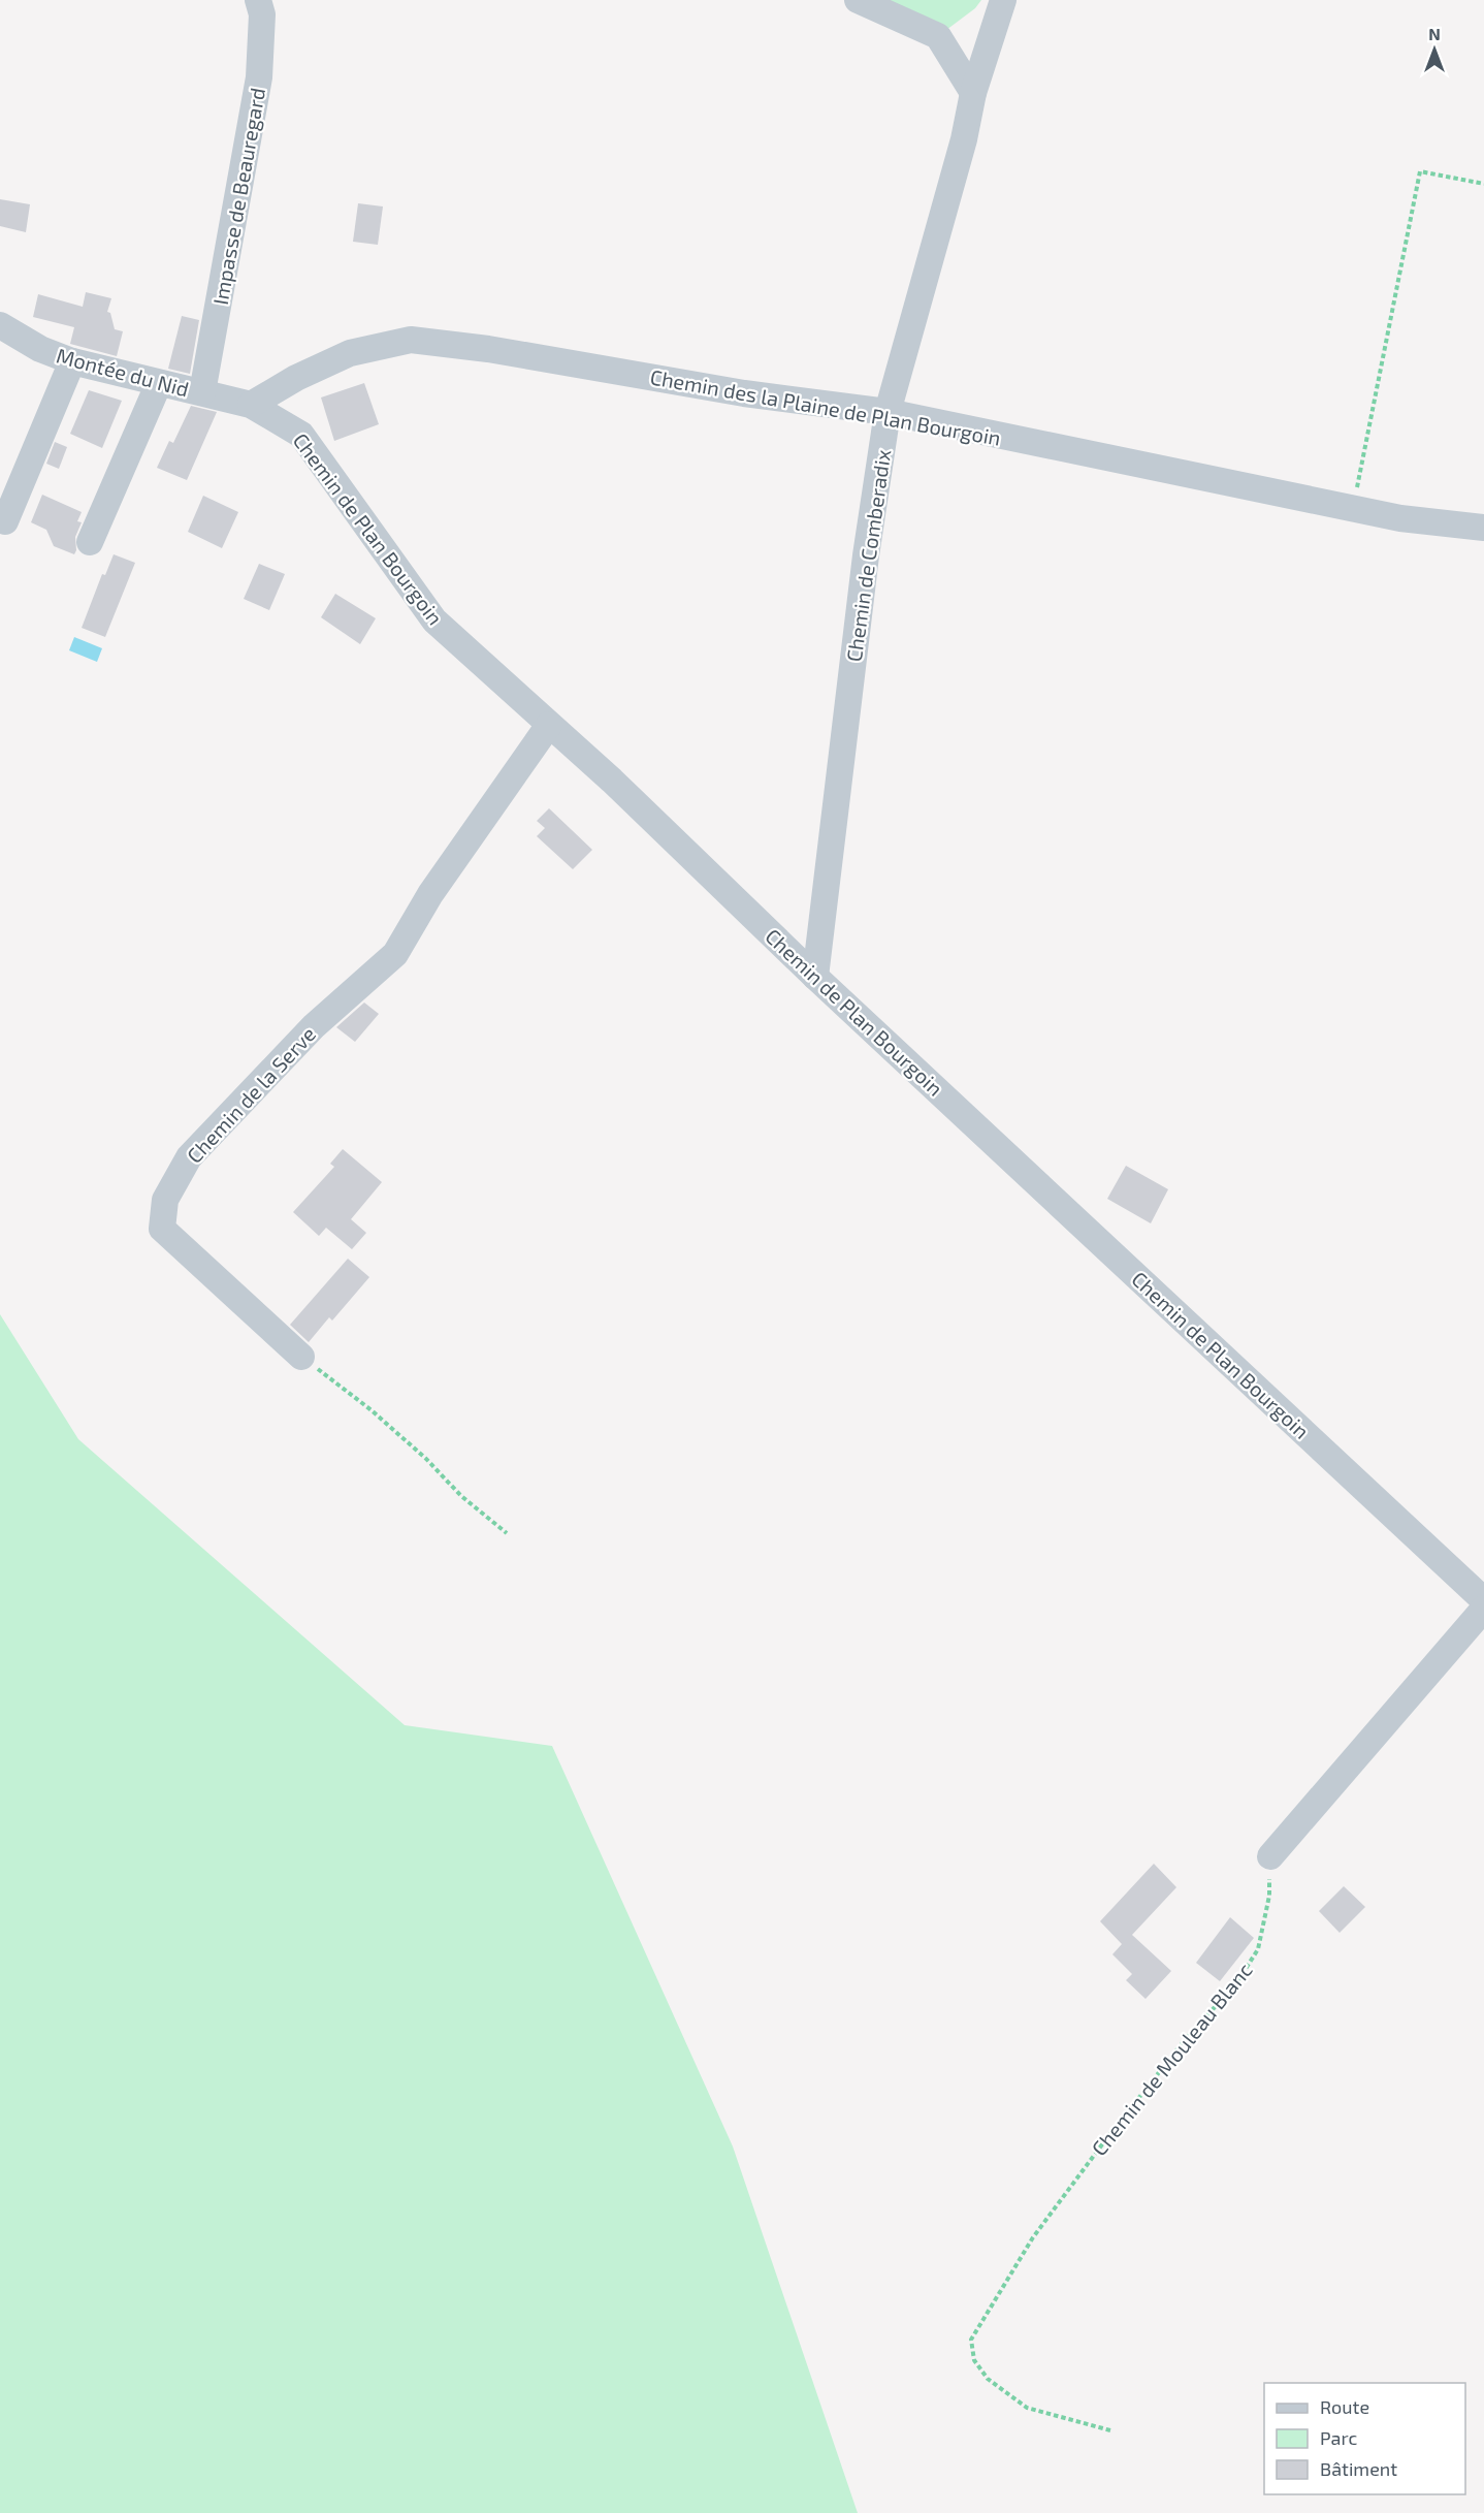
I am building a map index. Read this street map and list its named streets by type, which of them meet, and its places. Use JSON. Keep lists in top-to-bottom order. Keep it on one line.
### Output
{"streets":{"street":["Impasse de Beauregard","Montée du Nid","Chemin des la Plaine de Plan Bourgoin","Chemin de Plan Bourgoin","Chemin de Comberadix","Chemin de la Serve"],"path":["Chemin de Mouleau Blanc"]},"crossings":[["Impasse de Beauregard","Montée du Nid"],["Montée du Nid","Chemin des la Plaine de Plan Bourgoin"],["Montée du Nid","Chemin de Plan Bourgoin"],["Chemin des la Plaine de Plan Bourgoin","Chemin de Plan Bourgoin"],["Chemin des la Plaine de Plan Bourgoin","Chemin de Comberadix"],["Chemin de Plan Bourgoin","Chemin de Comberadix"],["Chemin de Plan Bourgoin","Chemin de la Serve"]],"legend":["Route","Parc","Bâtiment"],"north":"top"}
